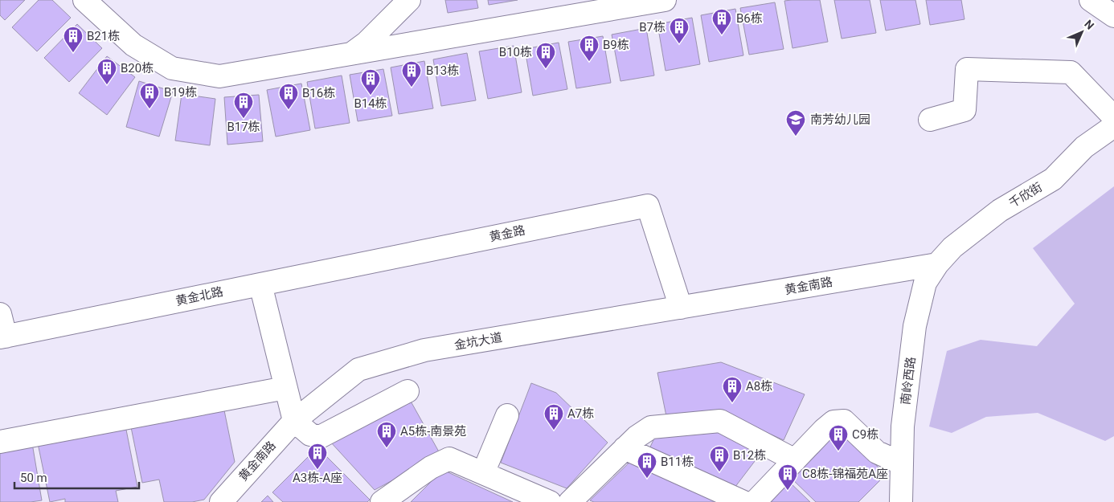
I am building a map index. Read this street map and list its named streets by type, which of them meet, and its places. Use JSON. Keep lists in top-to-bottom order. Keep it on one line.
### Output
{"streets":{"street":["千欣街","黄金路","黄金南路","黄金北路","金坑大道","南岭西路"]},"crossings":[["千欣街","黄金南路"],["千欣街","南岭西路"],["黄金路","黄金南路"],["黄金路","黄金北路"],["黄金路","金坑大道"],["黄金南路","金坑大道"],["黄金南路","南岭西路"]],"places":{"building":["B6栋","B7栋","B21栋","B9栋","B10栋","B20栋","B13栋","B14栋","B19栋","B16栋","B17栋","A8栋","A7栋","A5栋-南景苑","C9栋","A3栋-A座","B12栋","B11栋","C8栋-锦福苑A座"],"school or university":["南芳幼儿园"]},"scale_bar":"50 m","north":"top right"}
